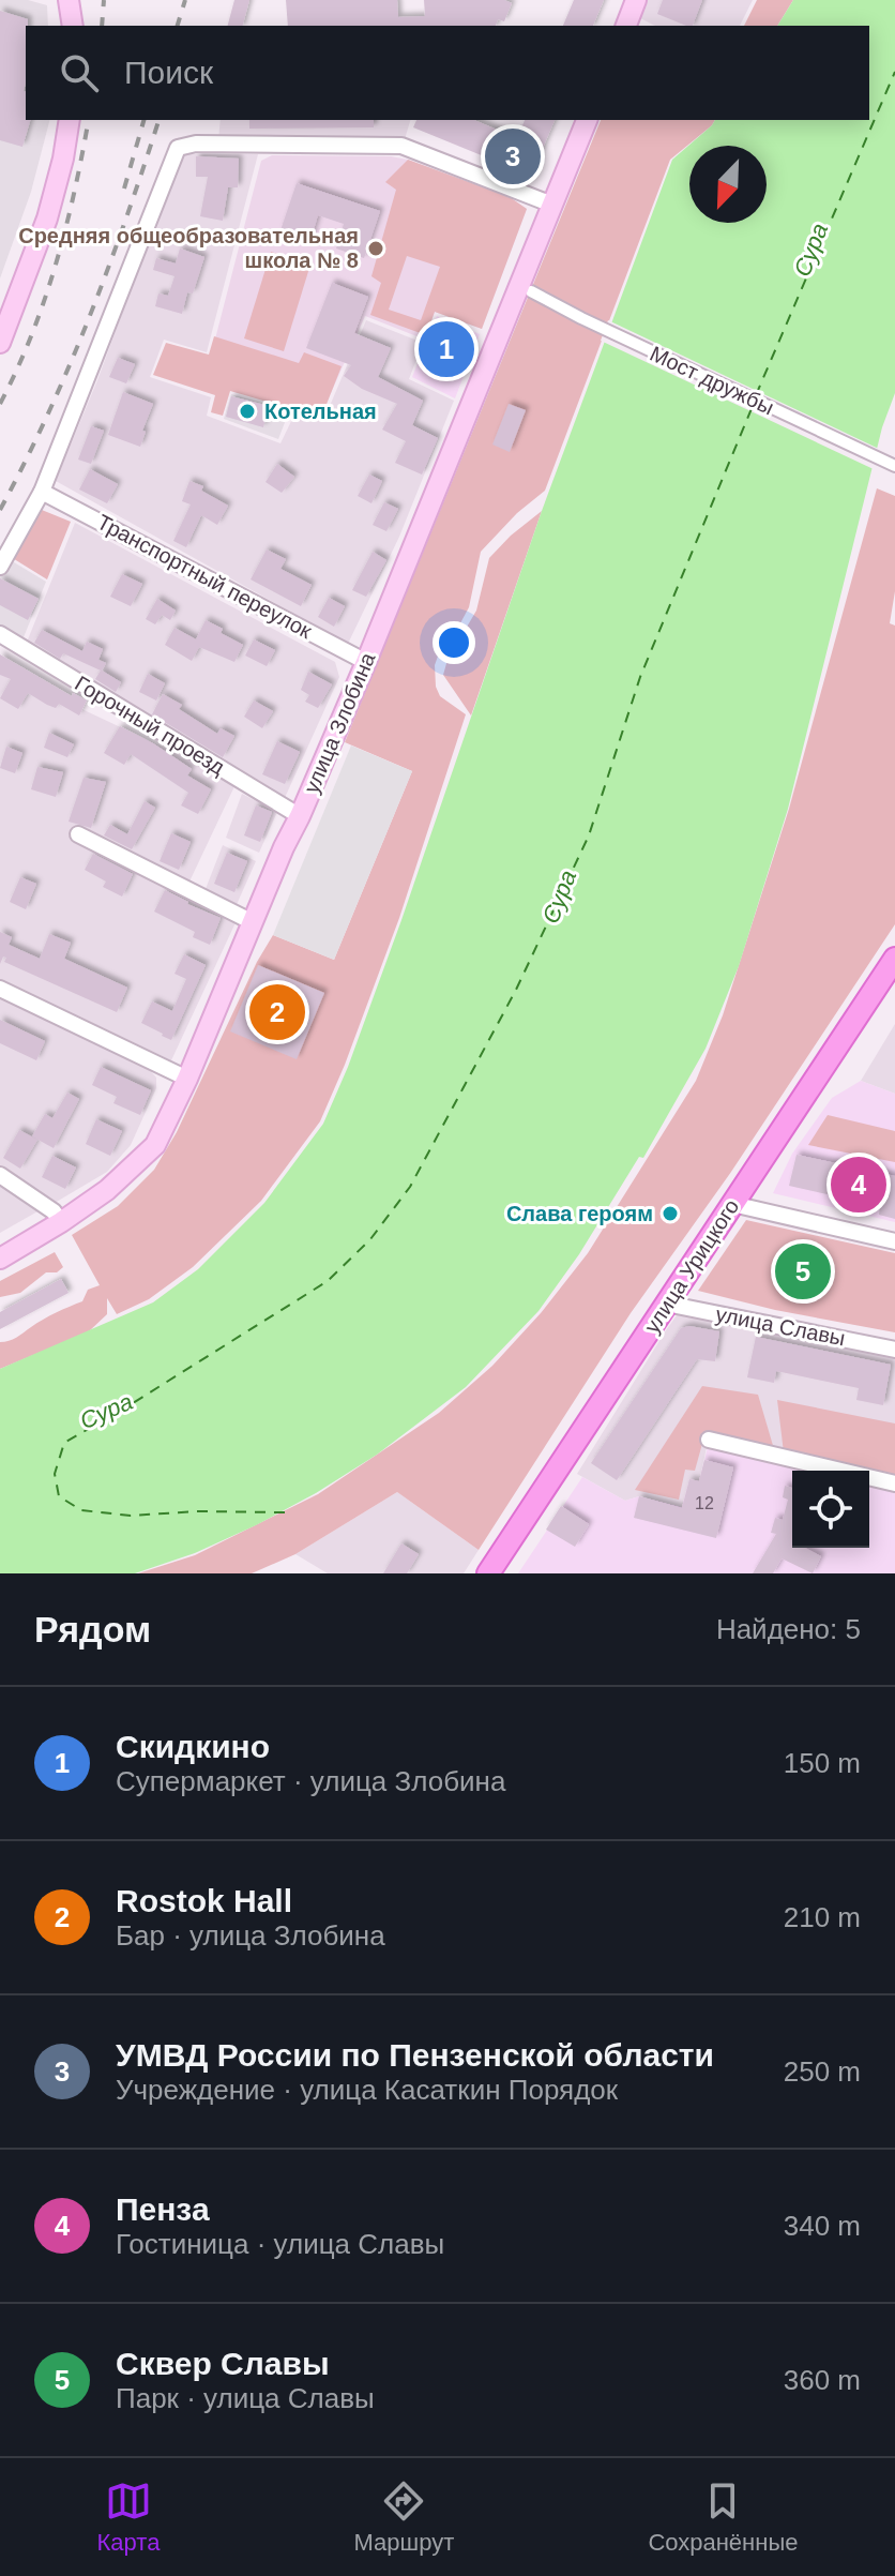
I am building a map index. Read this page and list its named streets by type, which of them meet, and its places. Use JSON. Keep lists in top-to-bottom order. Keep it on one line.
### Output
{"streets":{"main road":["улица Злобина","улица Урицкого"],"street":["Мост дружбы","Транспортный переулок","Горочный проезд","улица Славы"]},"crossings":[["Транспортный переулок","улица Злобина"],["улица Злобина","Горочный проезд"],["улица Урицкого","улица Славы"]],"water":["Сура"],"places":["Средняя общеобразовательная школа № 8","Котельная","Слава героям"],"house_numbers":["12"],"north":"bottom left","page":{"search":"Поиск","pins":["3","1","2","4","5"],"heading":["Рядом","Найдено: 5"],"list":[{"mark":"1","name":"Скидкино","note":"Супермаркет · улица Злобина","value":"150 m"},{"mark":"2","name":"Rostok Hall","note":"Бар · улица Злобина","value":"210 m"},{"mark":"3","name":"УМВД России по Пензенской области","note":"Учреждение · улица Касаткин Порядок","value":"250 m"},{"mark":"4","name":"Пенза","note":"Гостиница · улица Славы","value":"340 m"},{"mark":"5","name":"Сквер Славы","note":"Парк · улица Славы","value":"360 m"}],"nav":["Карта","Маршрут","Сохранённые"]}}
